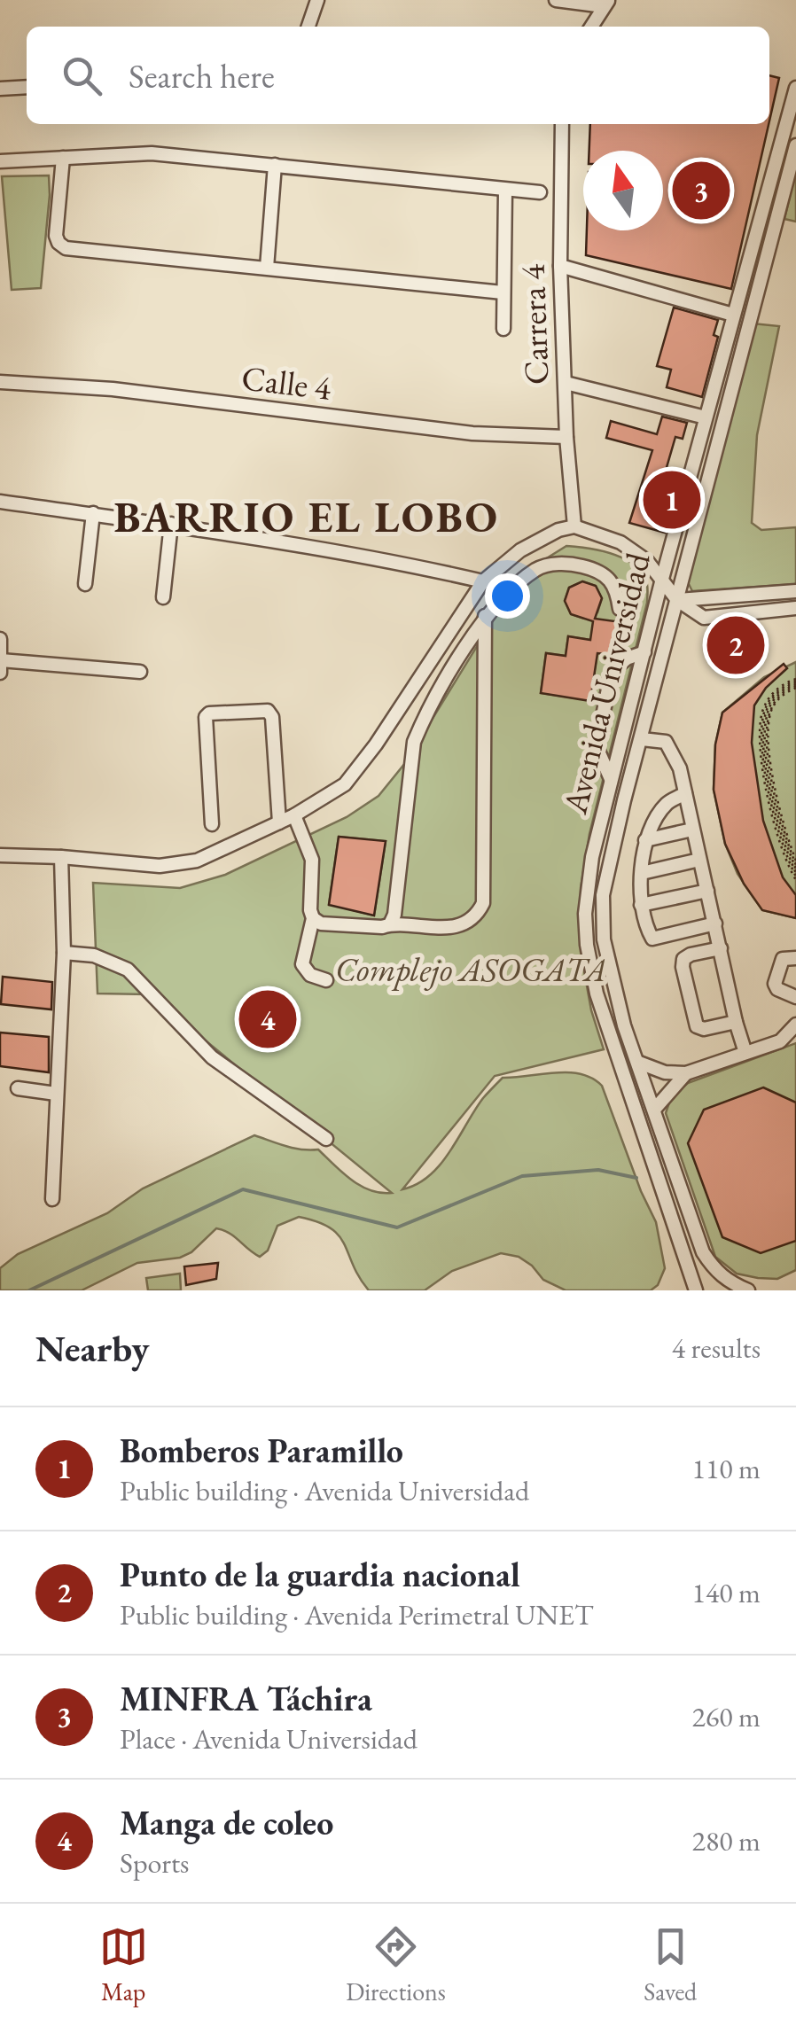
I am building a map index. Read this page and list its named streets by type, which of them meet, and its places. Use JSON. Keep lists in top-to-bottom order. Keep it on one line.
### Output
{"streets":{"street":["Carrera 4","Calle 4","Avenida Universidad"]},"crossings":[["Carrera 4","Calle 4"]],"districts":["BARRIO EL LOBO"],"parks":["Complejo ASOGATA"],"north":"top","page":{"search":"Search here","pins":["3","1","2","4"],"heading":["Nearby","4 results"],"list":[{"mark":"1","name":"Bomberos Paramillo","note":"Public building · Avenida Universidad","value":"110 m"},{"mark":"2","name":"Punto de la guardia nacional","note":"Public building · Avenida Perimetral UNET","value":"140 m"},{"mark":"3","name":"MINFRA Táchira","note":"Place · Avenida Universidad","value":"260 m"},{"mark":"4","name":"Manga de coleo","note":"Sports","value":"280 m"}],"nav":["Map","Directions","Saved"]}}
